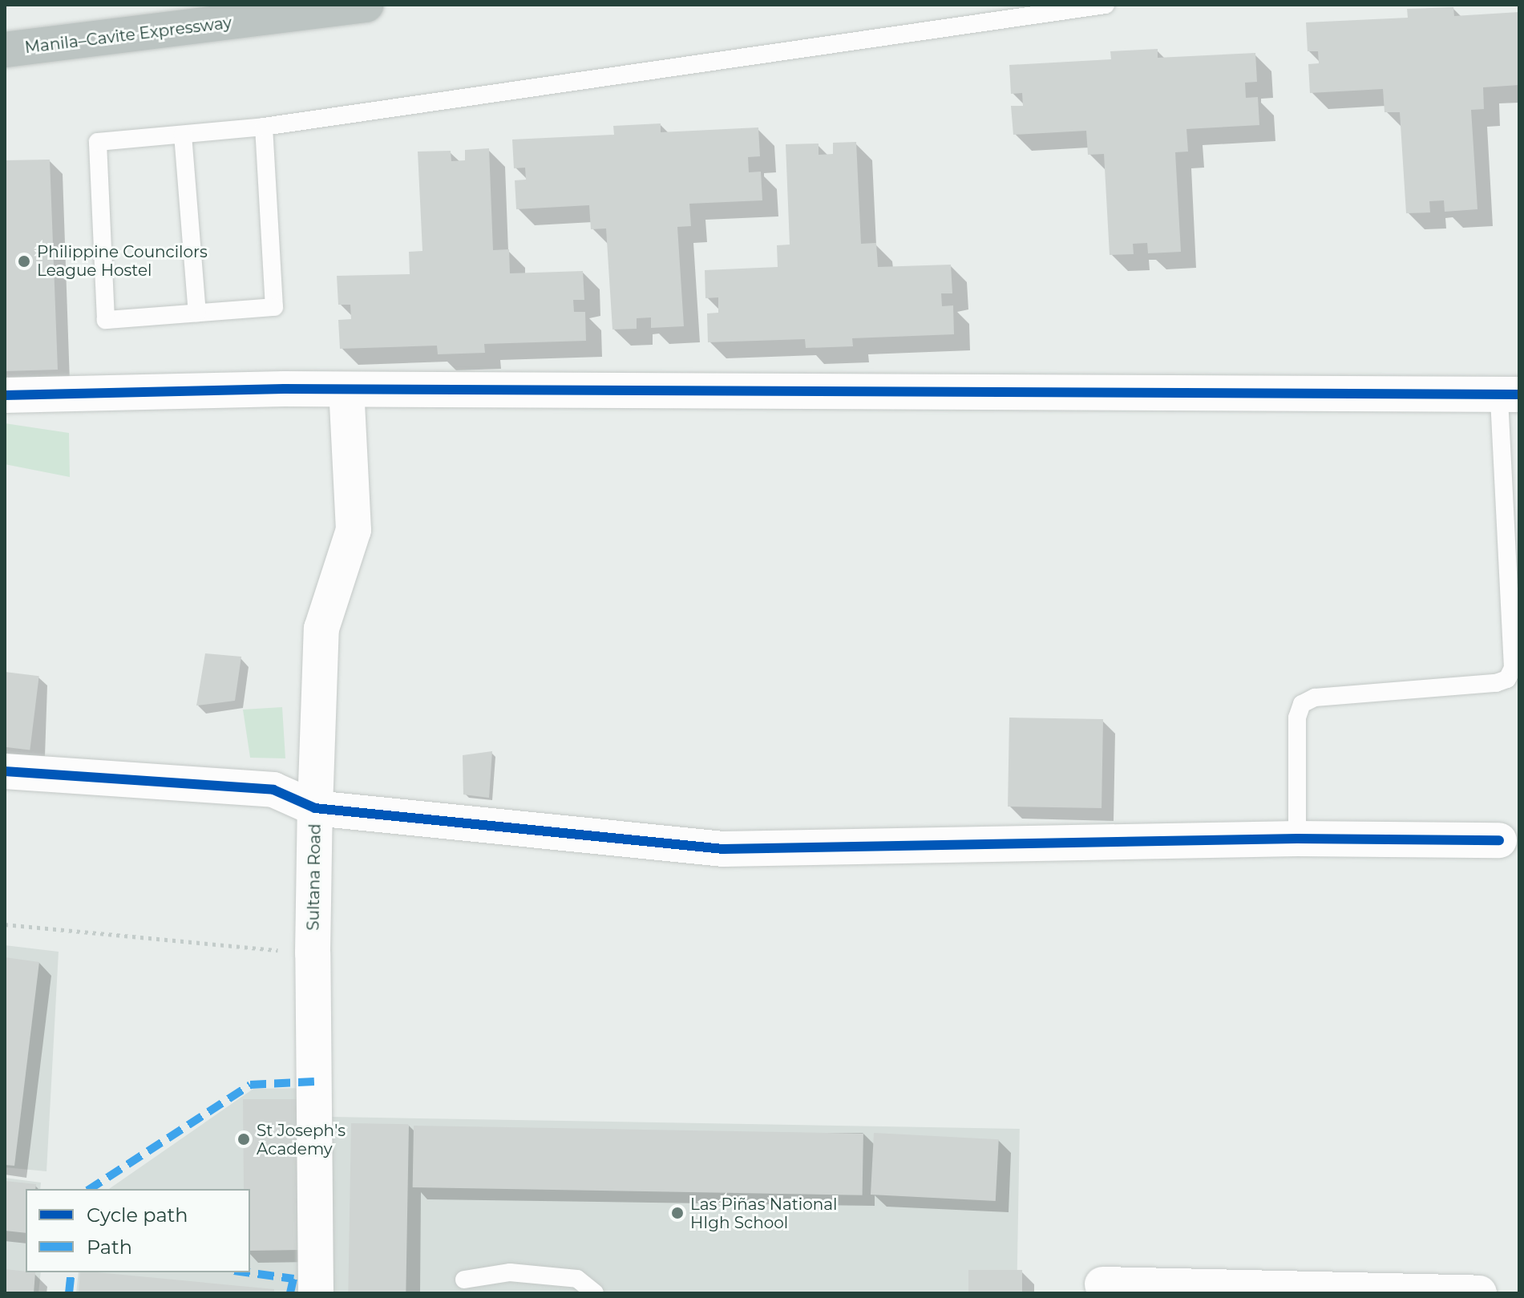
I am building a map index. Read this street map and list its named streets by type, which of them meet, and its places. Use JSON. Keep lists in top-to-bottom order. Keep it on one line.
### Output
{"streets":{"highway":["Manila–Cavite Expressway"],"street":["Sultana Road"]},"places":["Philippine Councilors League Hostel","St Joseph's Academy","Las Piñas National HIgh School"],"legend":["Cycle path","Path"]}
